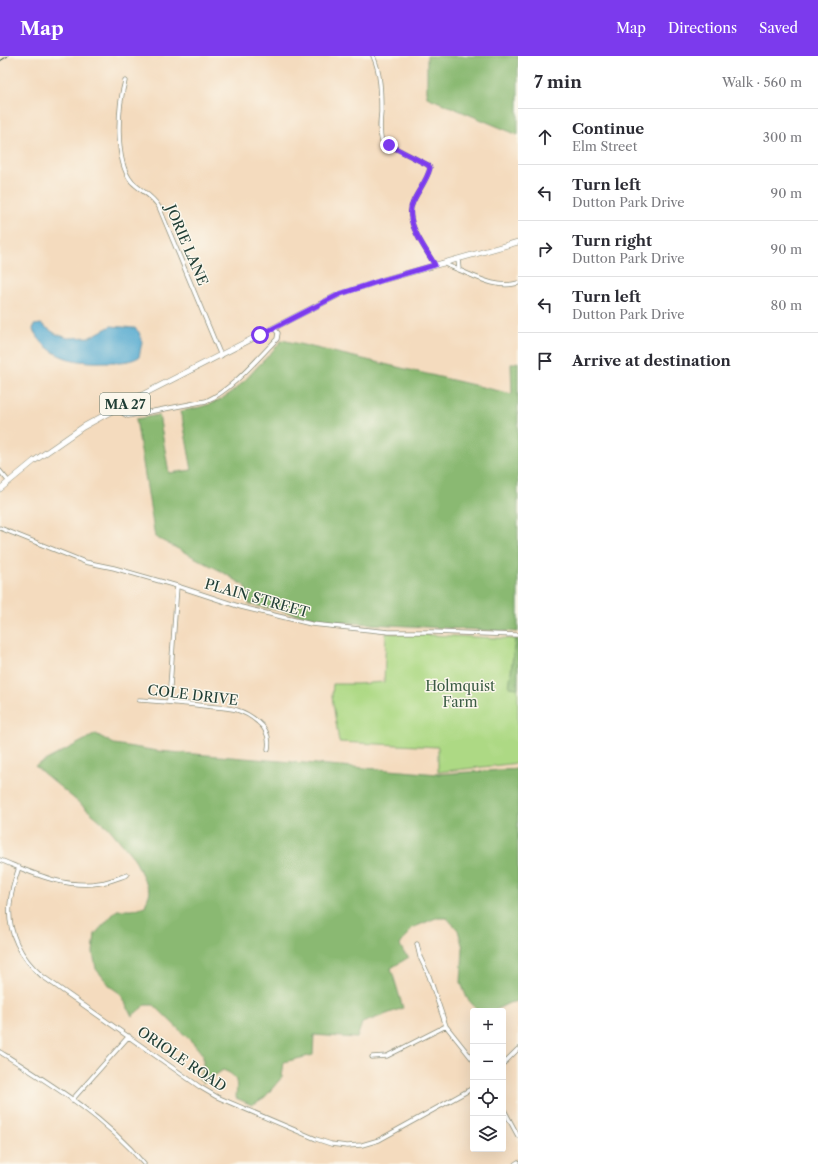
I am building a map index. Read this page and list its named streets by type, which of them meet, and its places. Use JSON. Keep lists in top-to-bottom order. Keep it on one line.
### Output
{"streets":{"main road":["MA 27"],"street":["JORIE LANE","PLAIN STREET","COLE DRIVE","ORIOLE ROAD"]},"crossings":[["JORIE LANE","MA 27"]],"parks":["Holmquist Farm"],"page":{"header":"Map","nav":["Map","Directions","Saved"],"heading":["7 min","Walk · 560 m"],"list":[["Continue","Elm Street","300 m"],["Turn left","Dutton Park Drive","90 m"],["Turn right","Dutton Park Drive","90 m"],["Turn left","Dutton Park Drive","80 m"],"Arrive at destination"],"map_buttons":["+","−"]}}
